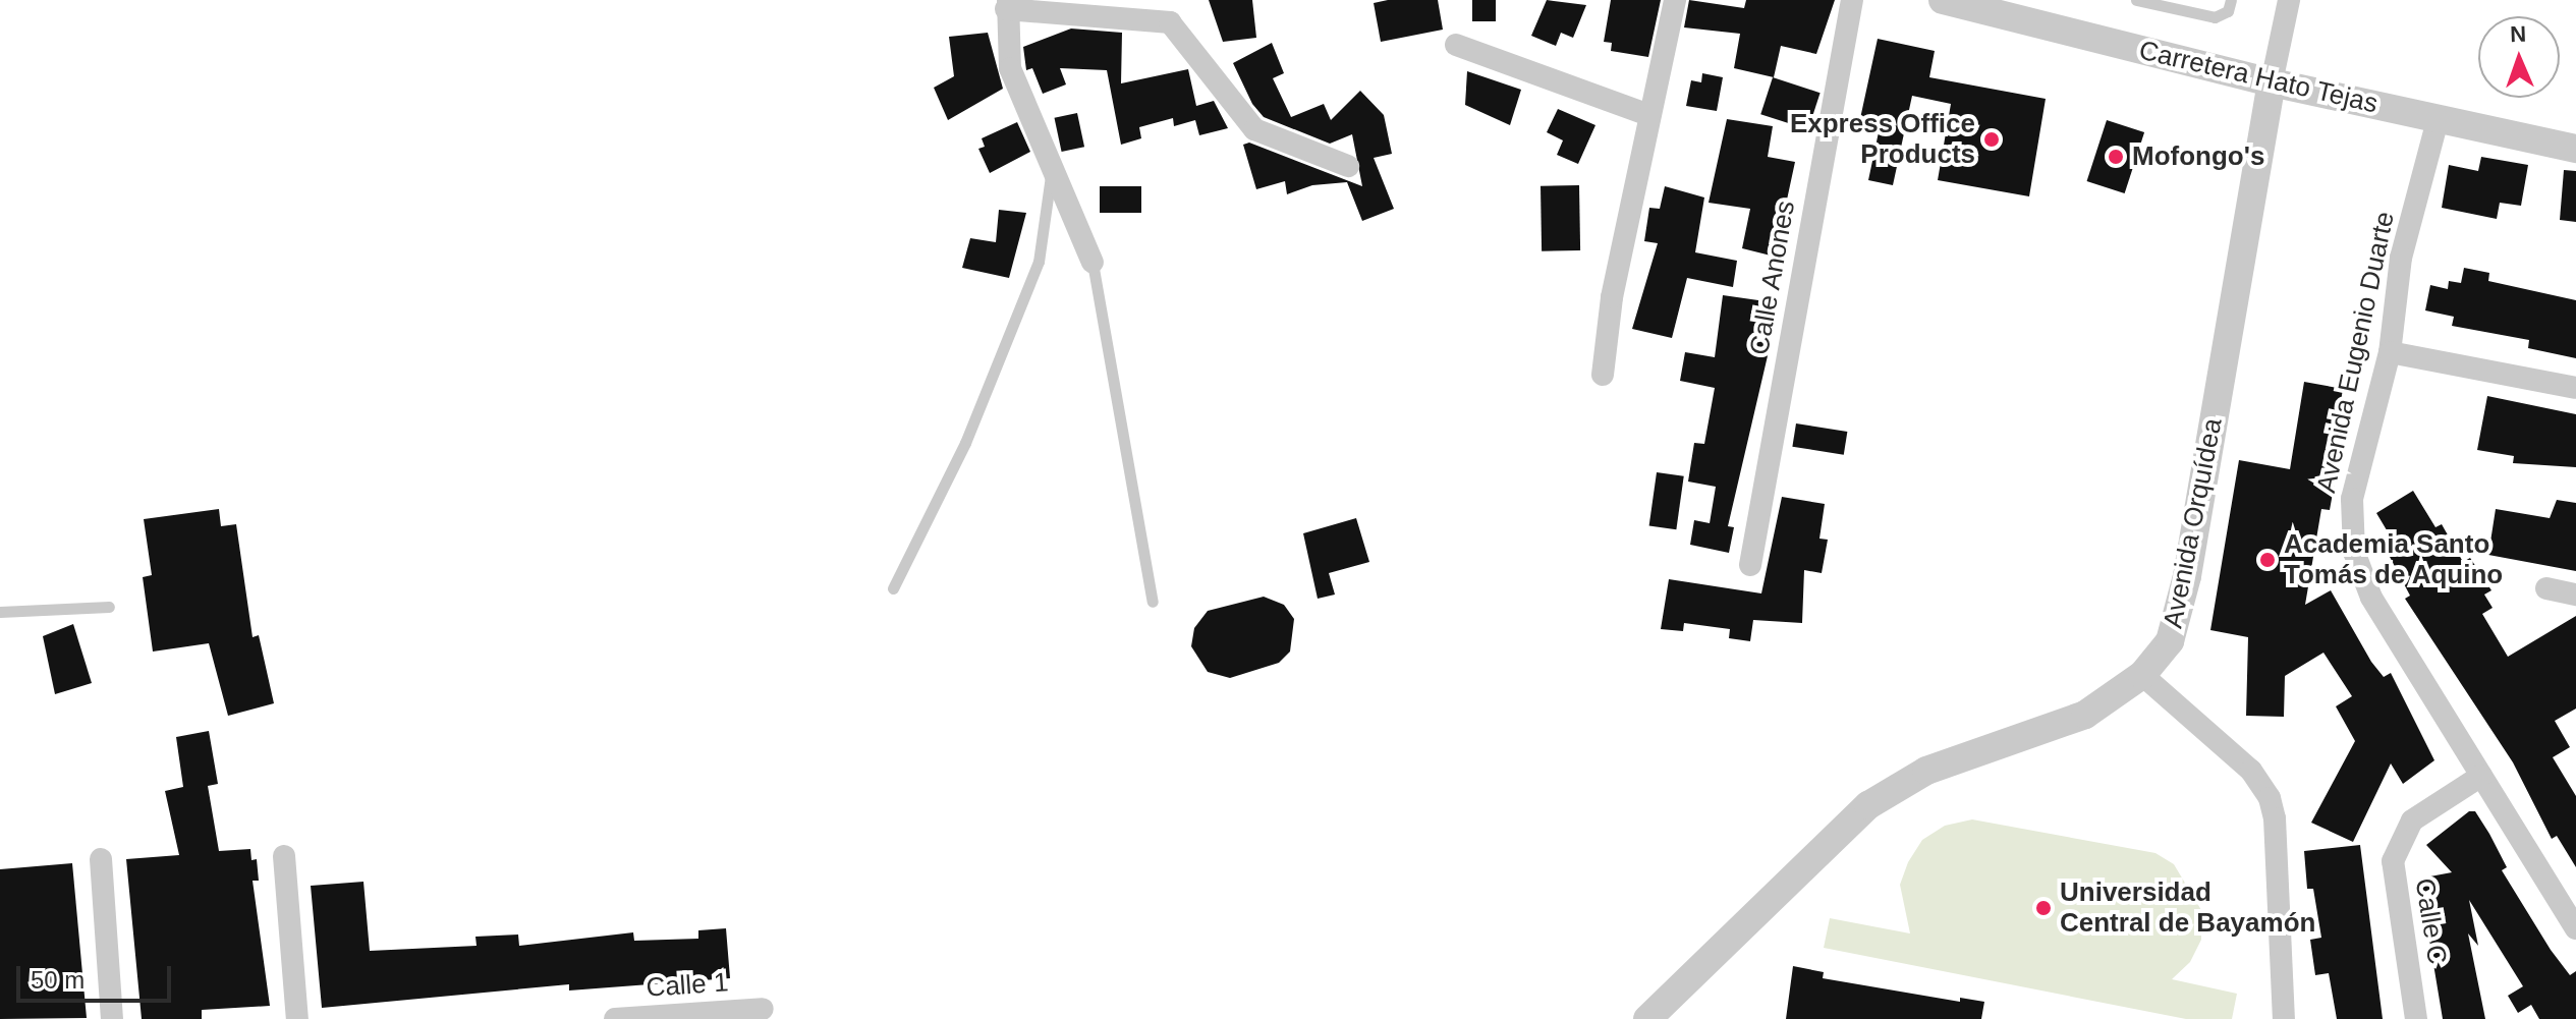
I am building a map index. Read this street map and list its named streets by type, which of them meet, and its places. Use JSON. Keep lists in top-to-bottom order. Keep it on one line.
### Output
{"streets":{"street":["Carretera Hato Tejas","Calle Anones","Avenida Eugenio Duarte","Avenida Orquídea","Calle C","Calle 1"]},"crossings":[["Carretera Hato Tejas","Avenida Eugenio Duarte"],["Carretera Hato Tejas","Avenida Orquídea"],["Avenida Eugenio Duarte","Calle C"]],"places":["Express Office Products","Mofongo's","Academia Santo Tomás de Aquino","Universidad Central de Bayamón"],"scale_bar":"50 m","north":"top"}
